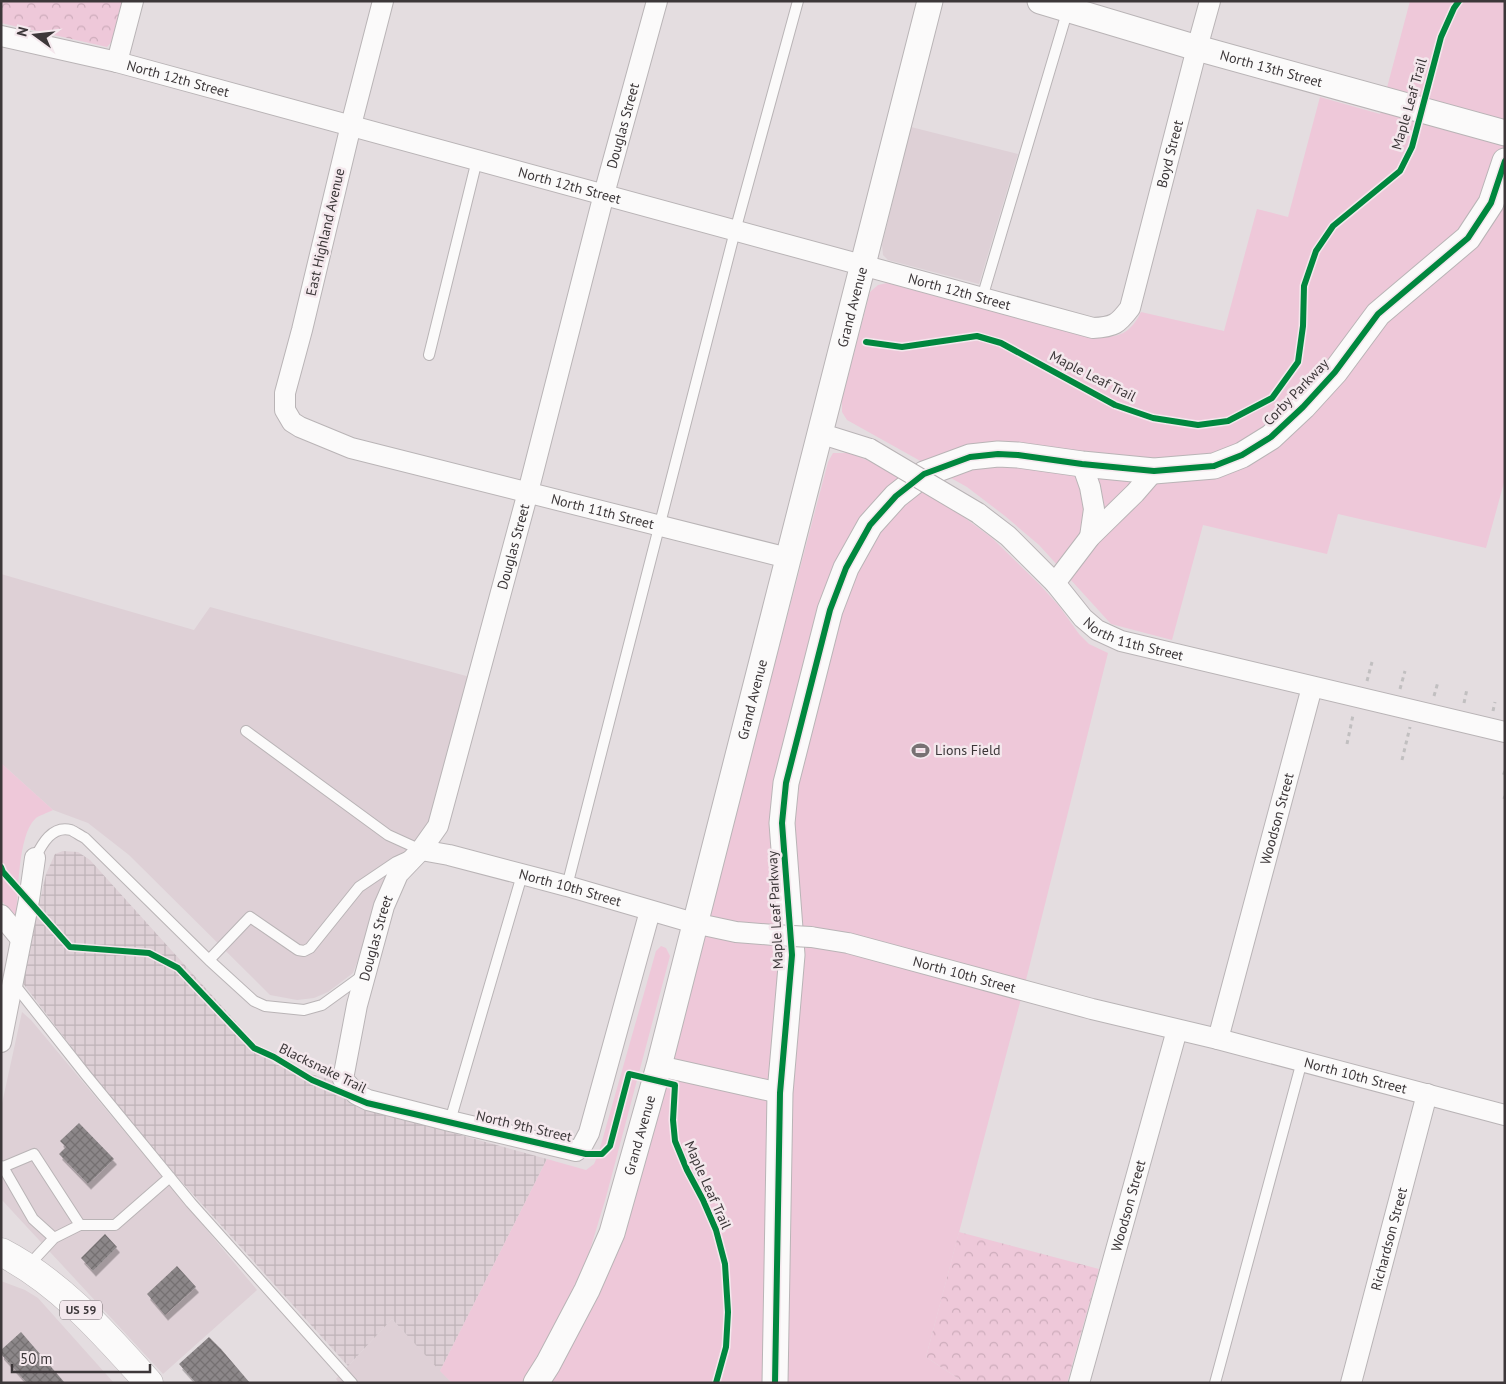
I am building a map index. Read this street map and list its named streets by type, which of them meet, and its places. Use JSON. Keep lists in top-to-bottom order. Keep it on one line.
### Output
{"streets":{"main road":["US 59"],"street":["North 13th Street","North 12th Street","Douglas Street","Boyd Street","East Highland Avenue","Grand Avenue","Corby Parkway","North 11th Street","Woodson Street","North 10th Street","Maple Leaf Parkway","North 9th Street","Richardson Street"],"cycle path":["Maple Leaf Trail","Blacksnake Trail"]},"crossings":[["North 13th Street","Boyd Street"],["North 12th Street","Douglas Street"],["North 12th Street","Boyd Street"],["North 12th Street","East Highland Avenue"],["North 12th Street","Grand Avenue"],["Douglas Street","North 11th Street"],["Douglas Street","North 10th Street"],["Douglas Street","North 9th Street"],["East Highland Avenue","North 11th Street"],["Grand Avenue","North 11th Street"],["Grand Avenue","North 10th Street"],["Corby Parkway","Maple Leaf Parkway"],["North 11th Street","Woodson Street"],["Woodson Street","North 10th Street"],["North 10th Street","North 9th Street"],["North 10th Street","Richardson Street"]],"places":{"sports":["Lions Field"]},"scale_bar":"50 m","north":"left"}
